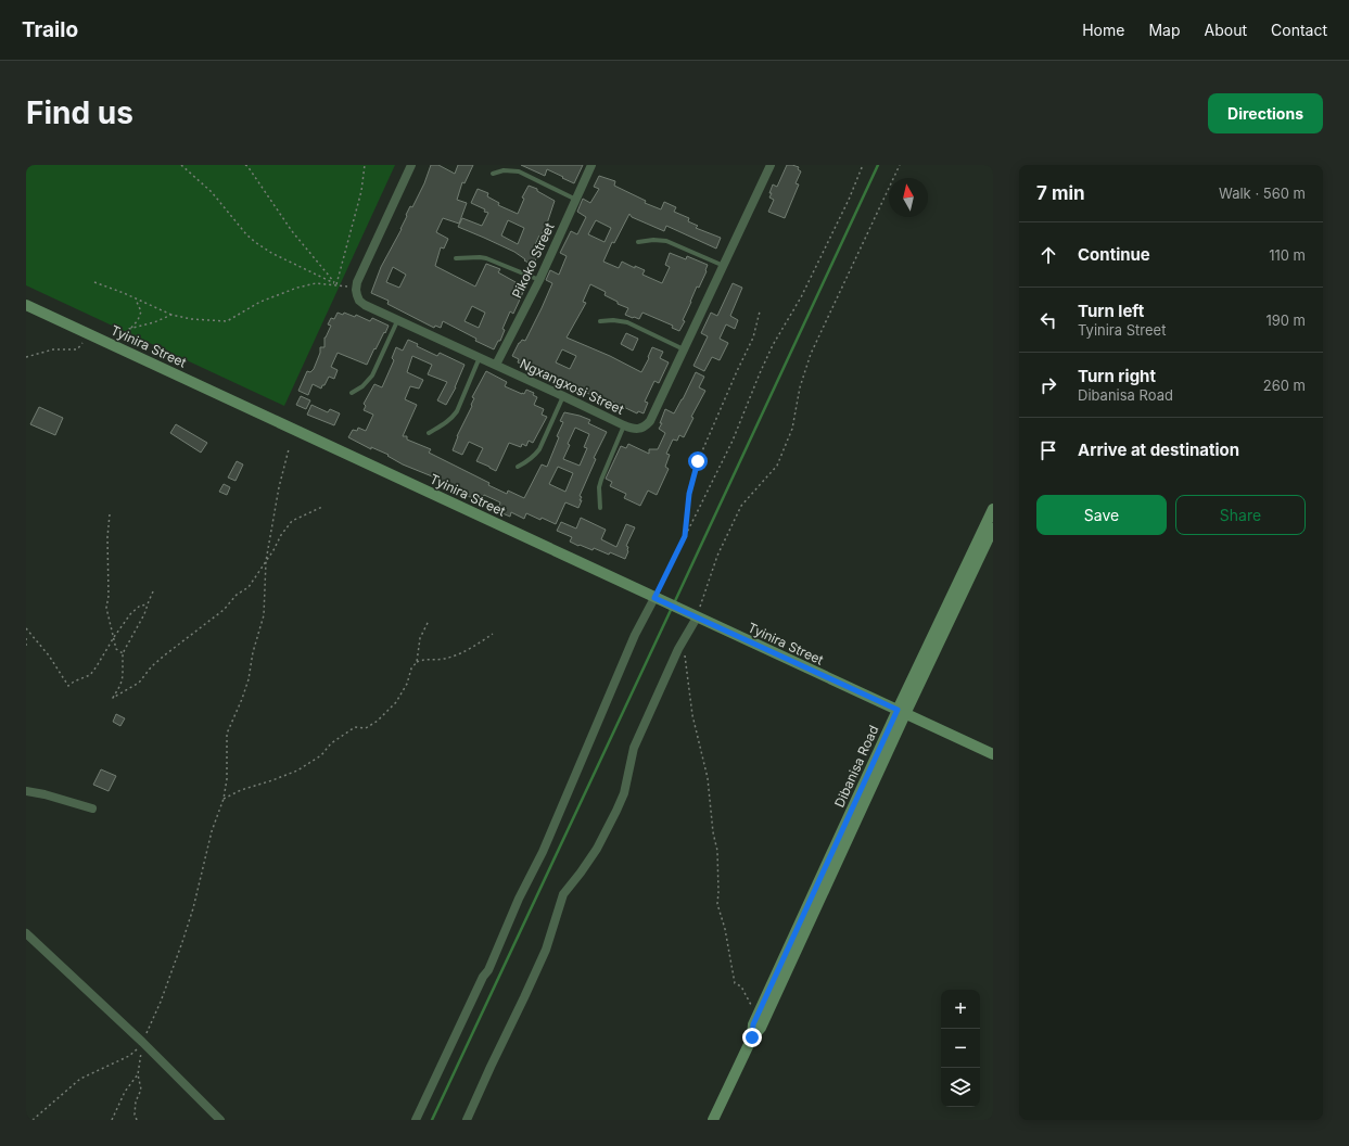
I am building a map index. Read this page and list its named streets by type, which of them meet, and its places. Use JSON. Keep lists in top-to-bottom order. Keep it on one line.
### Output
{"streets":{"street":["Pikoko Street","Tyinira Street","Ngxangxosi Street","Dibanisa Road"]},"crossings":[["Pikoko Street","Ngxangxosi Street"],["Tyinira Street","Dibanisa Road"]],"north":"top","page":{"header":"Trailo","nav":["Home","Map","About","Contact"],"buttons":["Directions",["Save","Share"]],"title":"Find us","heading":["7 min","Walk · 560 m"],"list":[["Continue","110 m"],["Turn left","Tyinira Street","190 m"],["Turn right","Dibanisa Road","260 m"],"Arrive at destination"],"map_buttons":["+","−"]}}
